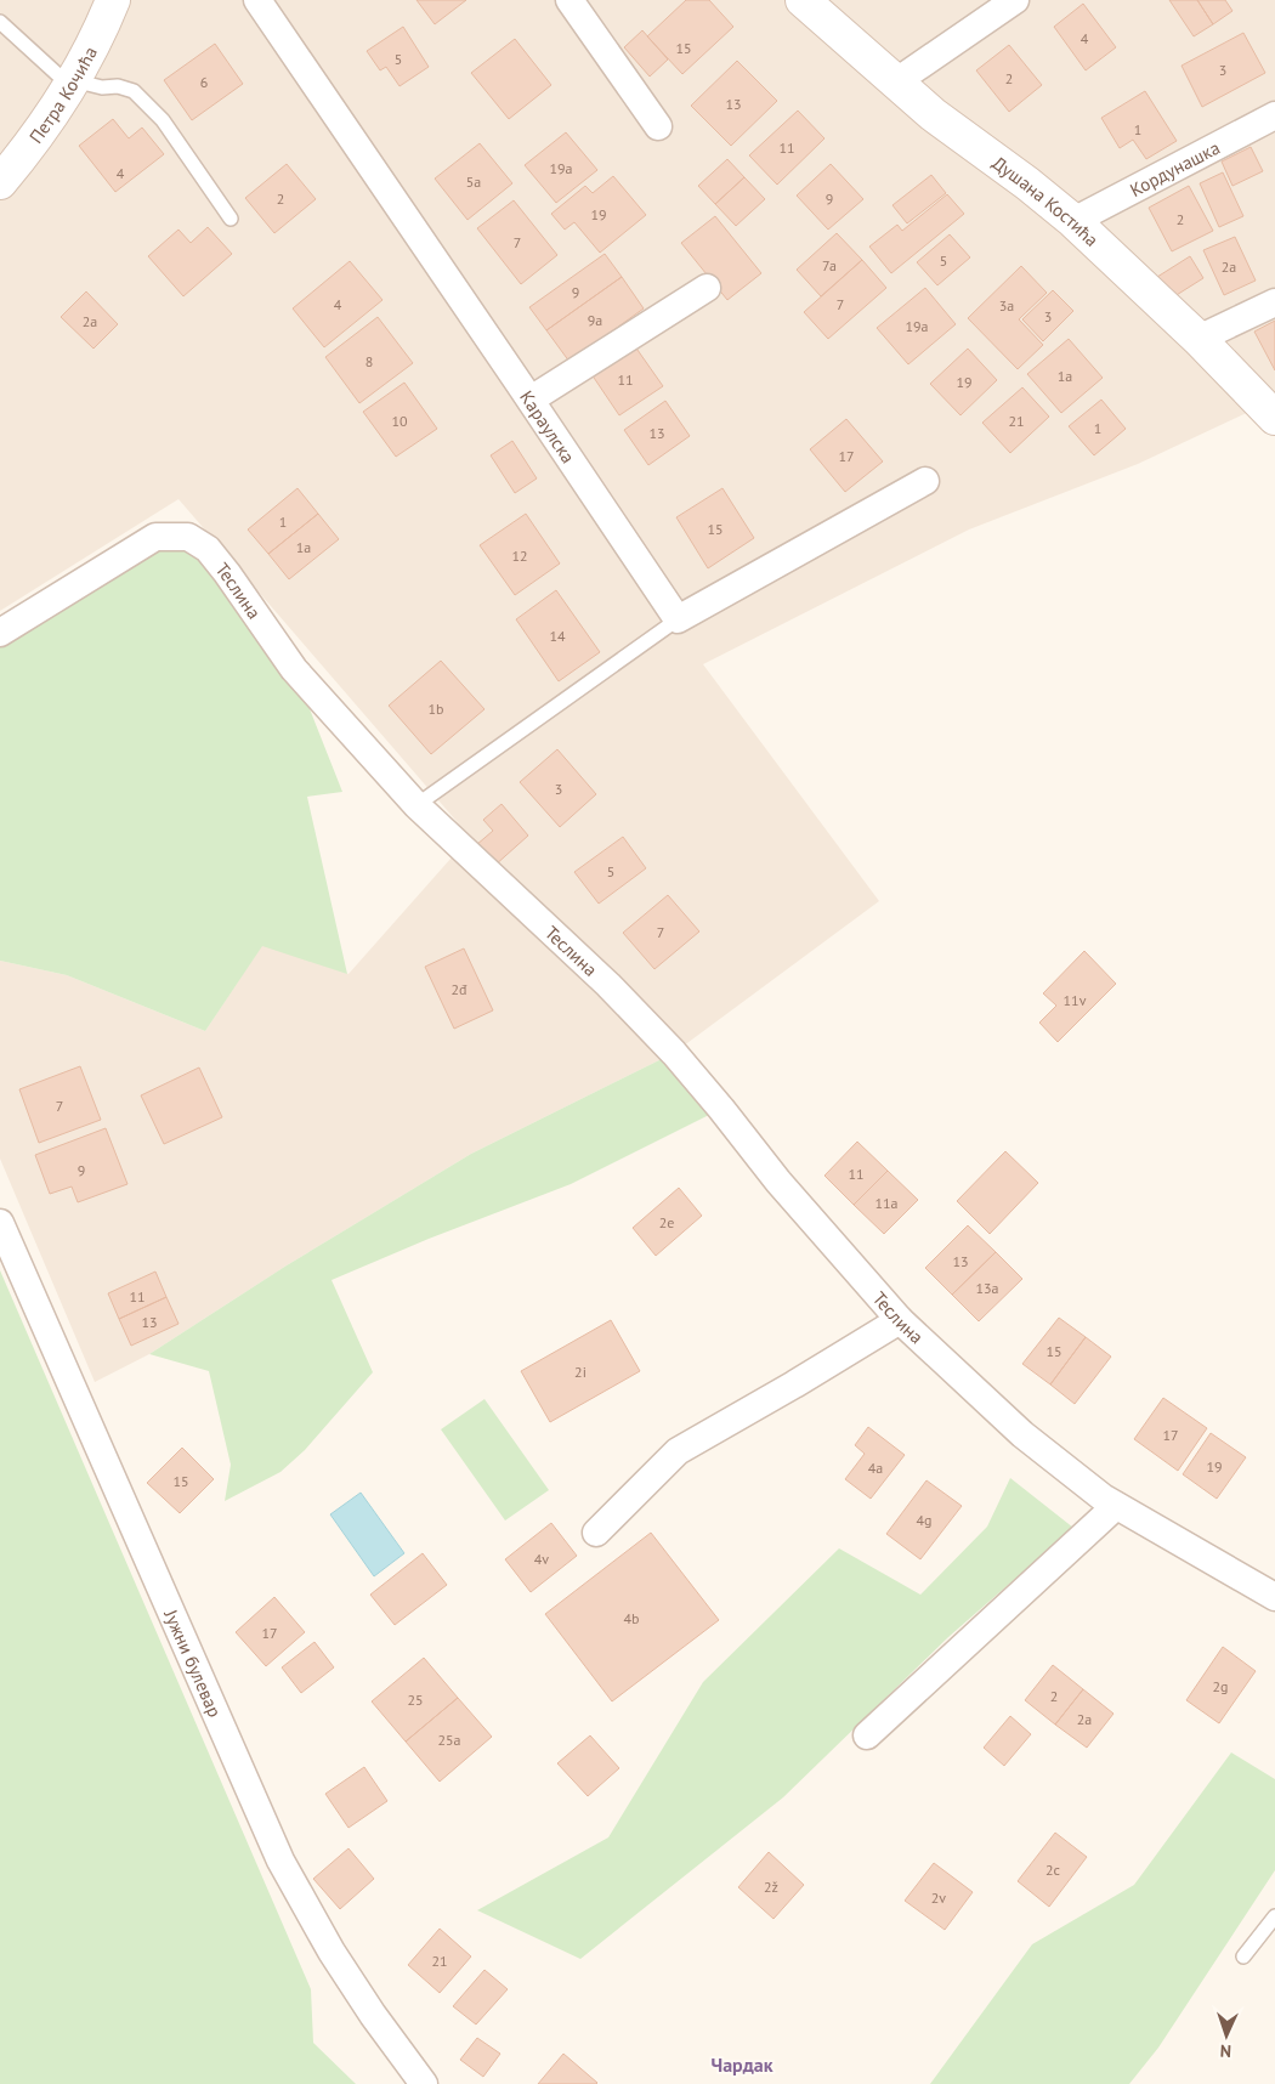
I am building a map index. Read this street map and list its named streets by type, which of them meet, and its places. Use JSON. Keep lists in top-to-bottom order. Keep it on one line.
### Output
{"streets":{"street":["Петра Кочића","Кордунашка","Душана Костића","Караулска","Теслина","Јужни булевар"]},"crossings":[["Кордунашка","Душана Костића"]],"districts":["Чардак"],"house_numbers":["4","15","5","3","2","6","13","1","11","19a","4","5a","2","9","19","2","7","5","7a","2a","9","4","7","3a","3","9a","2a","19a","8","1a","11","19","10","21","1","13","17","1","15","1a","12","14","1b","3","5","7","2đ","11v","7","9","11","11a","2e","13","13a","11","13","15","2i","17","19","4a","15","4g","4v","4b","17","2g","2","25","2a","25a","2c","2ž","2v","21"],"north":"bottom"}
